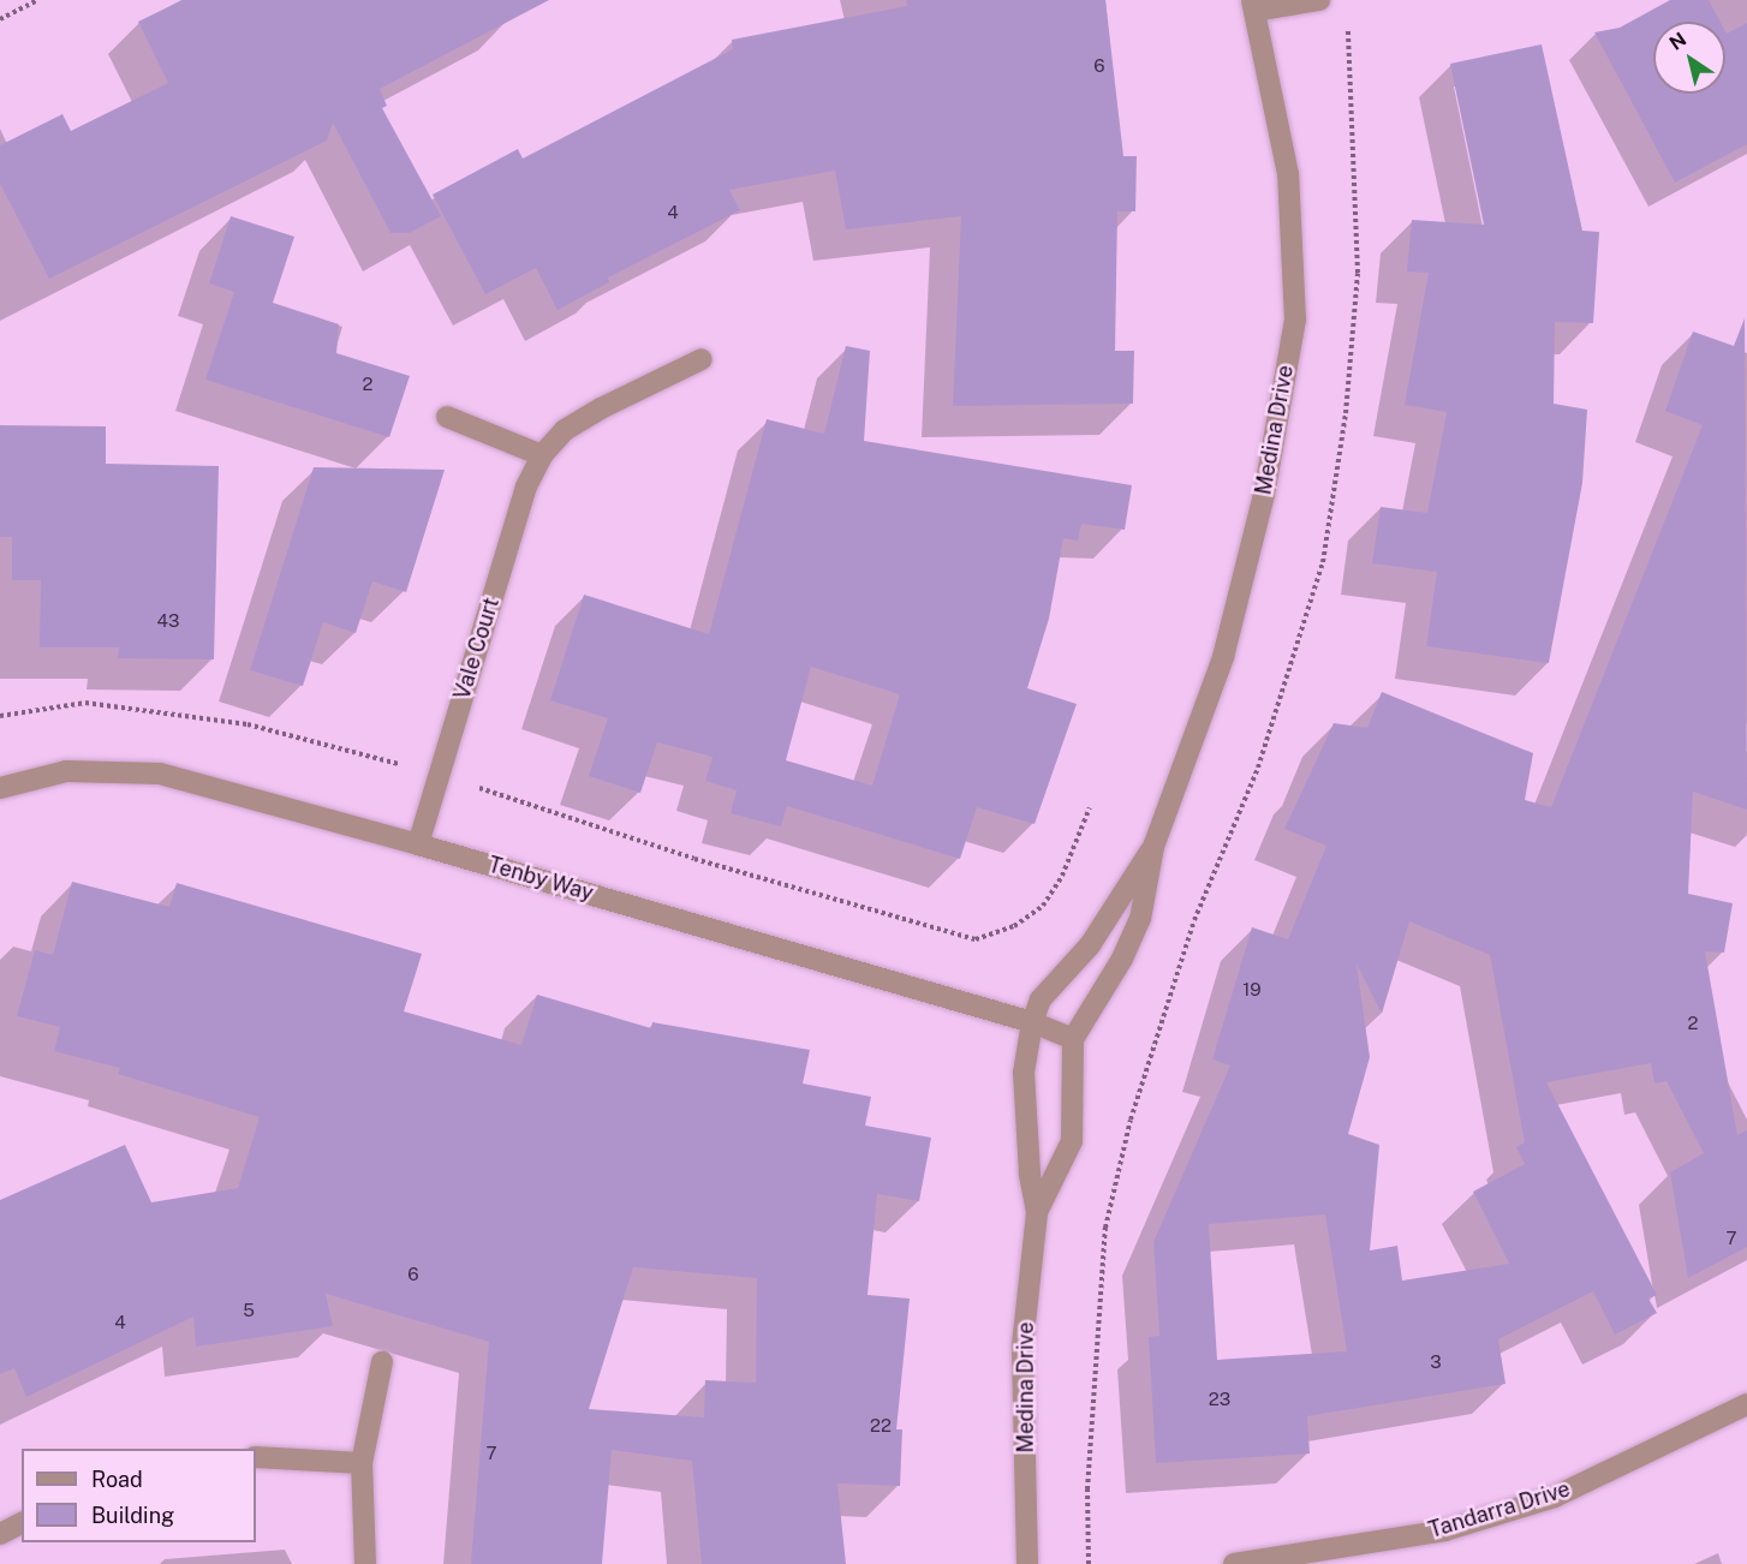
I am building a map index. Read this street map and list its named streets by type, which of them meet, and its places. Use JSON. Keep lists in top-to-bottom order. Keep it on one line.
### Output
{"streets":{"street":["Medina Drive","Vale Court","Tenby Way","Tandarra Drive"]},"crossings":[["Medina Drive","Tenby Way"],["Vale Court","Tenby Way"]],"house_numbers":["6","4","2","43","19","2","7","6","5","4","3","23","22","7"],"legend":["Road","Building"],"north":"top left"}
